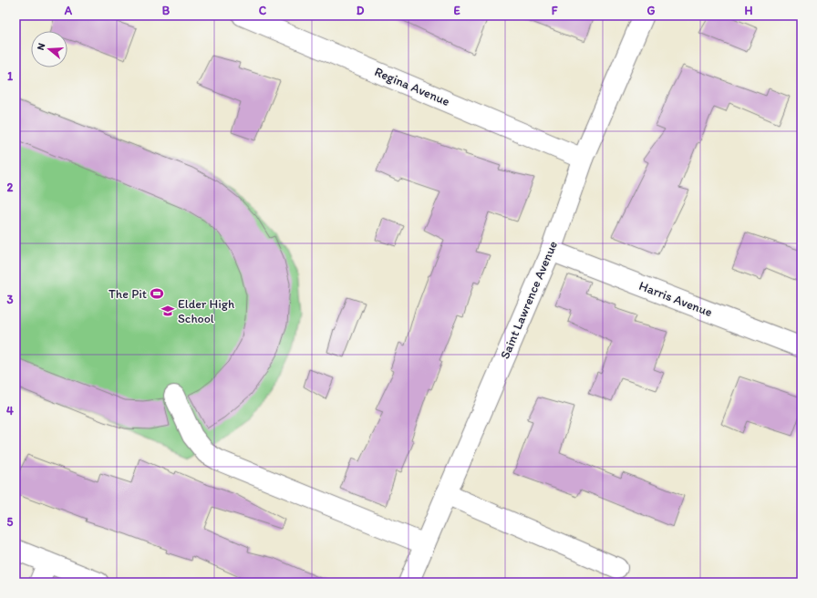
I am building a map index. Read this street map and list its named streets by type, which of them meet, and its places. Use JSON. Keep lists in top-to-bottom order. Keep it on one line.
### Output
{"streets":{"street":["Regina Avenue","Harris Avenue","Saint Lawrence Avenue"]},"crossings":[["Regina Avenue","Saint Lawrence Avenue"],["Harris Avenue","Saint Lawrence Avenue"]],"places":{"sports":["The Pit"],"school or university":["Elder High School"]},"north":"left","grid":{"columns":["A","B","C","D","E","F","G","H"],"rows":["1","2","3","4","5"]}}
